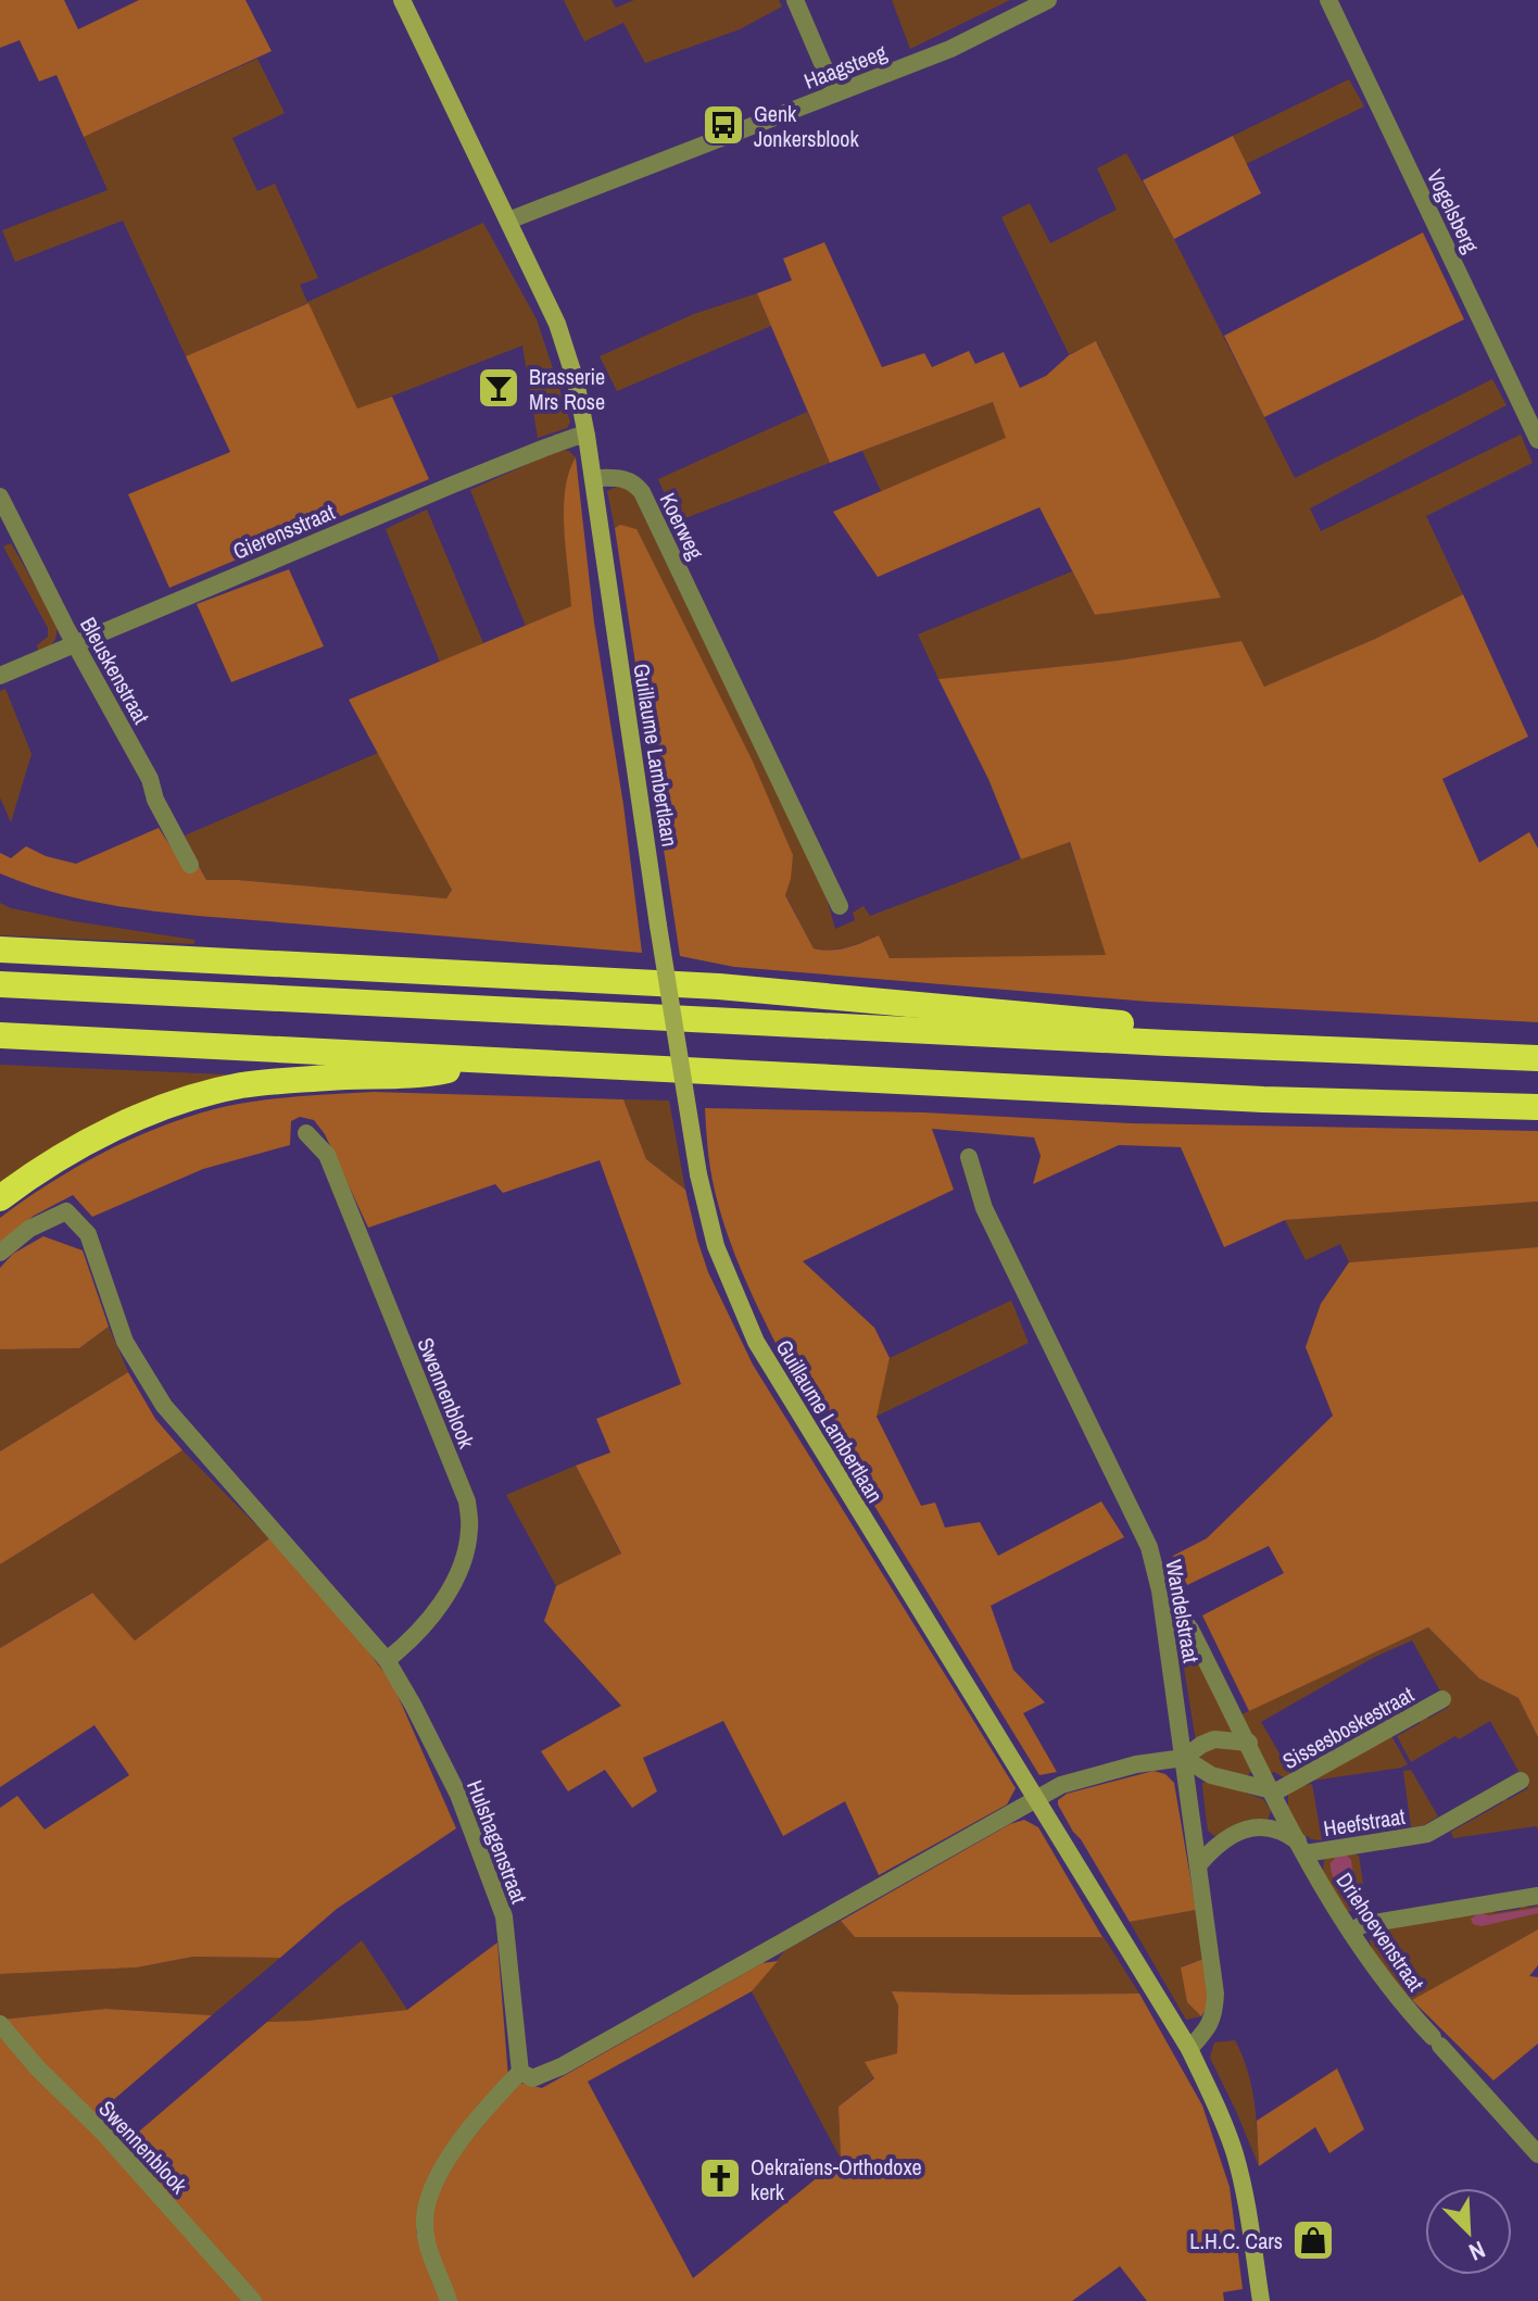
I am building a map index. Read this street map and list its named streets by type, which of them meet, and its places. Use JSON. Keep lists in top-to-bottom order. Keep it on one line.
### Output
{"streets":{"street":["Haagsteeg","Vogelsberg","Koerweg","Gierensstraat","Bleuskenstraat","Guillaume Lambertlaan","Swennenblook","Wandelstraat","Sissesboskestraat","Heefstraat","Hulshagenstraat","Driehoevenstraat"]},"crossings":[["Koerweg","Guillaume Lambertlaan"],["Gierensstraat","Bleuskenstraat"],["Guillaume Lambertlaan","Wandelstraat"],["Swennenblook","Hulshagenstraat"],["Wandelstraat","Driehoevenstraat"],["Sissesboskestraat","Driehoevenstraat"],["Heefstraat","Driehoevenstraat"]],"places":{"bus stop":["Genk Jonkersblook"],"bar":["Brasserie Mrs Rose"],"church":["Oekraïens-Orthodoxe kerk"],"shop":["L.H.C. Cars"]},"north":"bottom right"}
